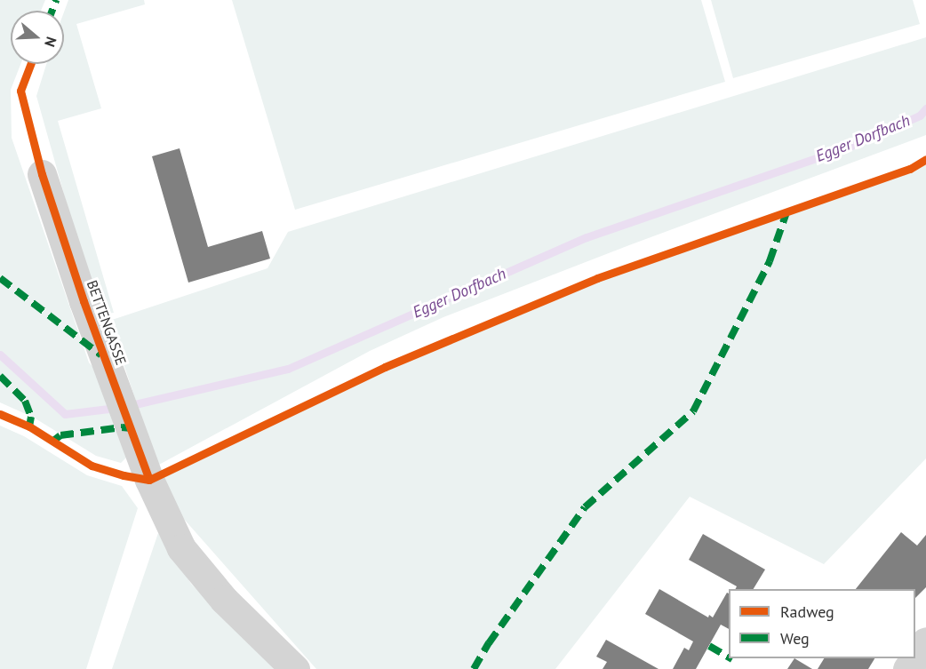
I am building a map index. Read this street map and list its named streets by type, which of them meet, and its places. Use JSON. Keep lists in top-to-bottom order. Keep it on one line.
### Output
{"streets":{"street":["BETTENGASSE"]},"water":["Egger Dorfbach"],"legend":["Radweg","Weg"],"north":"right"}
